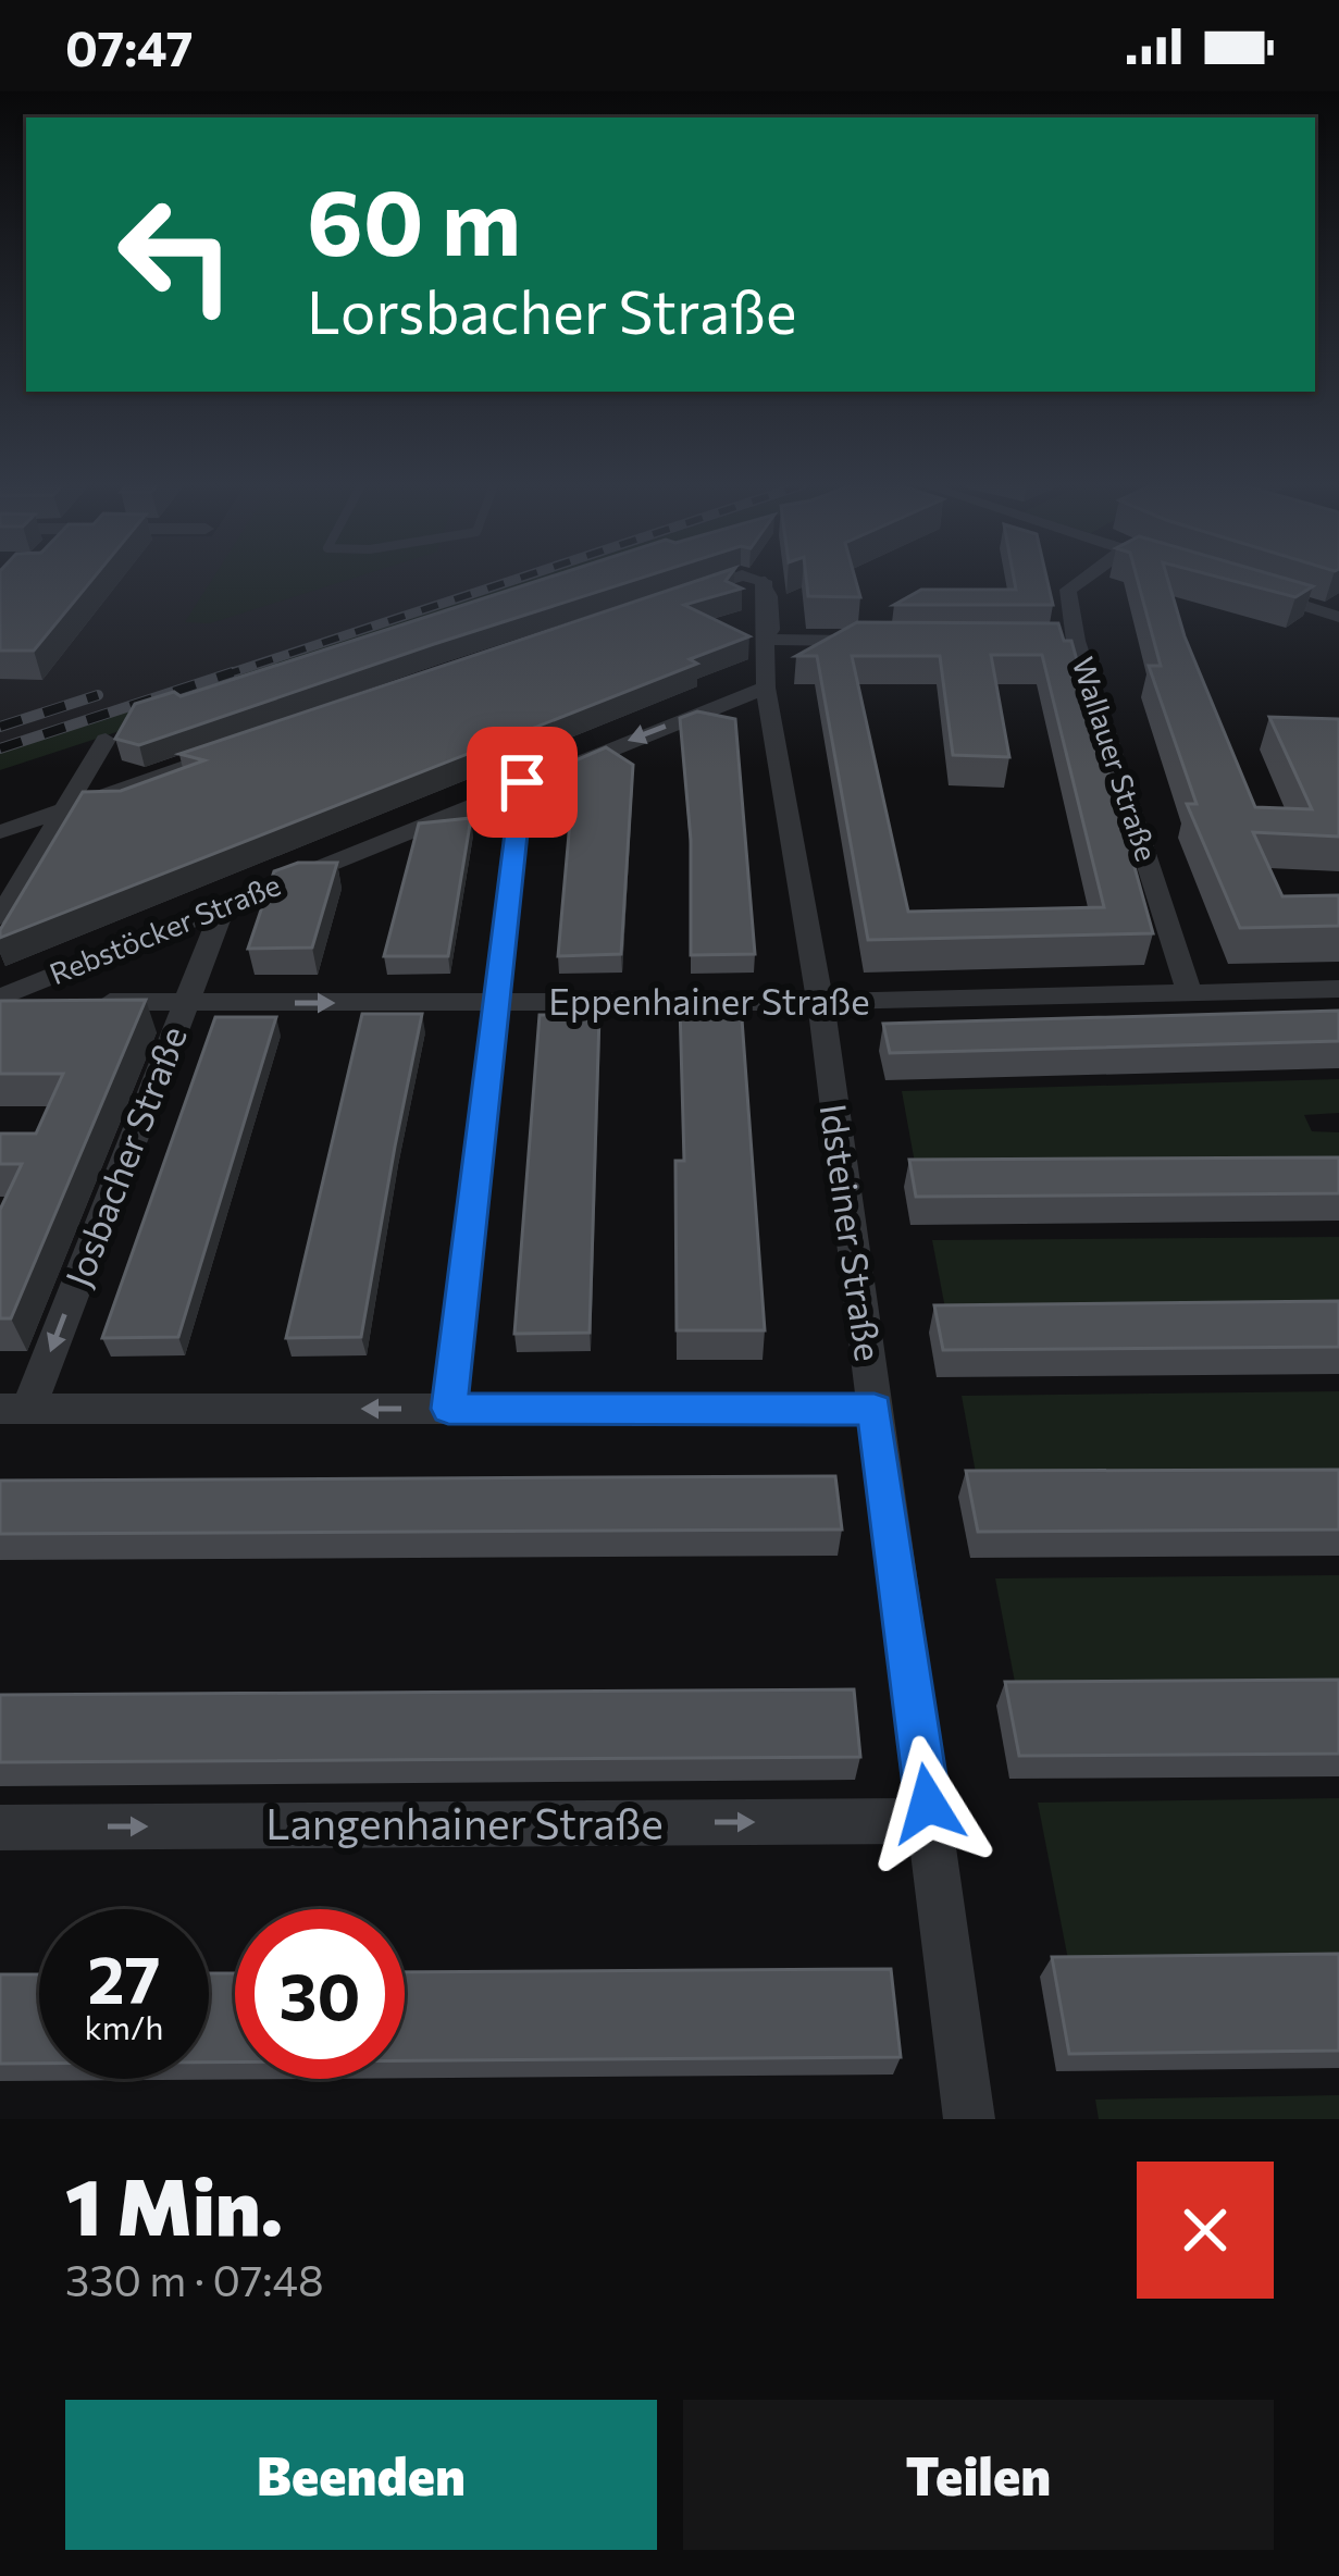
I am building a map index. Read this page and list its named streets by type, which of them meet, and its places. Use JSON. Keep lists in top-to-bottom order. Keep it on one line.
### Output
{"streets":{"street":["Wallauer Straße","Rebstöcker Straße","Eppenhainer Straße","Josbacher Straße","Idsteiner Straße","Langenhainer Straße"]},"crossings":[["Wallauer Straße","Eppenhainer Straße"],["Rebstöcker Straße","Eppenhainer Straße"],["Rebstöcker Straße","Josbacher Straße"],["Rebstöcker Straße","Idsteiner Straße"],["Eppenhainer Straße","Josbacher Straße"],["Eppenhainer Straße","Idsteiner Straße"],["Idsteiner Straße","Langenhainer Straße"]],"one_way":["Josbacher Straße","Langenhainer Straße"],"page":{"status":"07:47","turn":["60 m","Lorsbacher Straße"],"speed":"27 km/h","limit":"30","heading":["1 Min.","330 m · 07:48"],"buttons":["Beenden","Teilen"]}}
